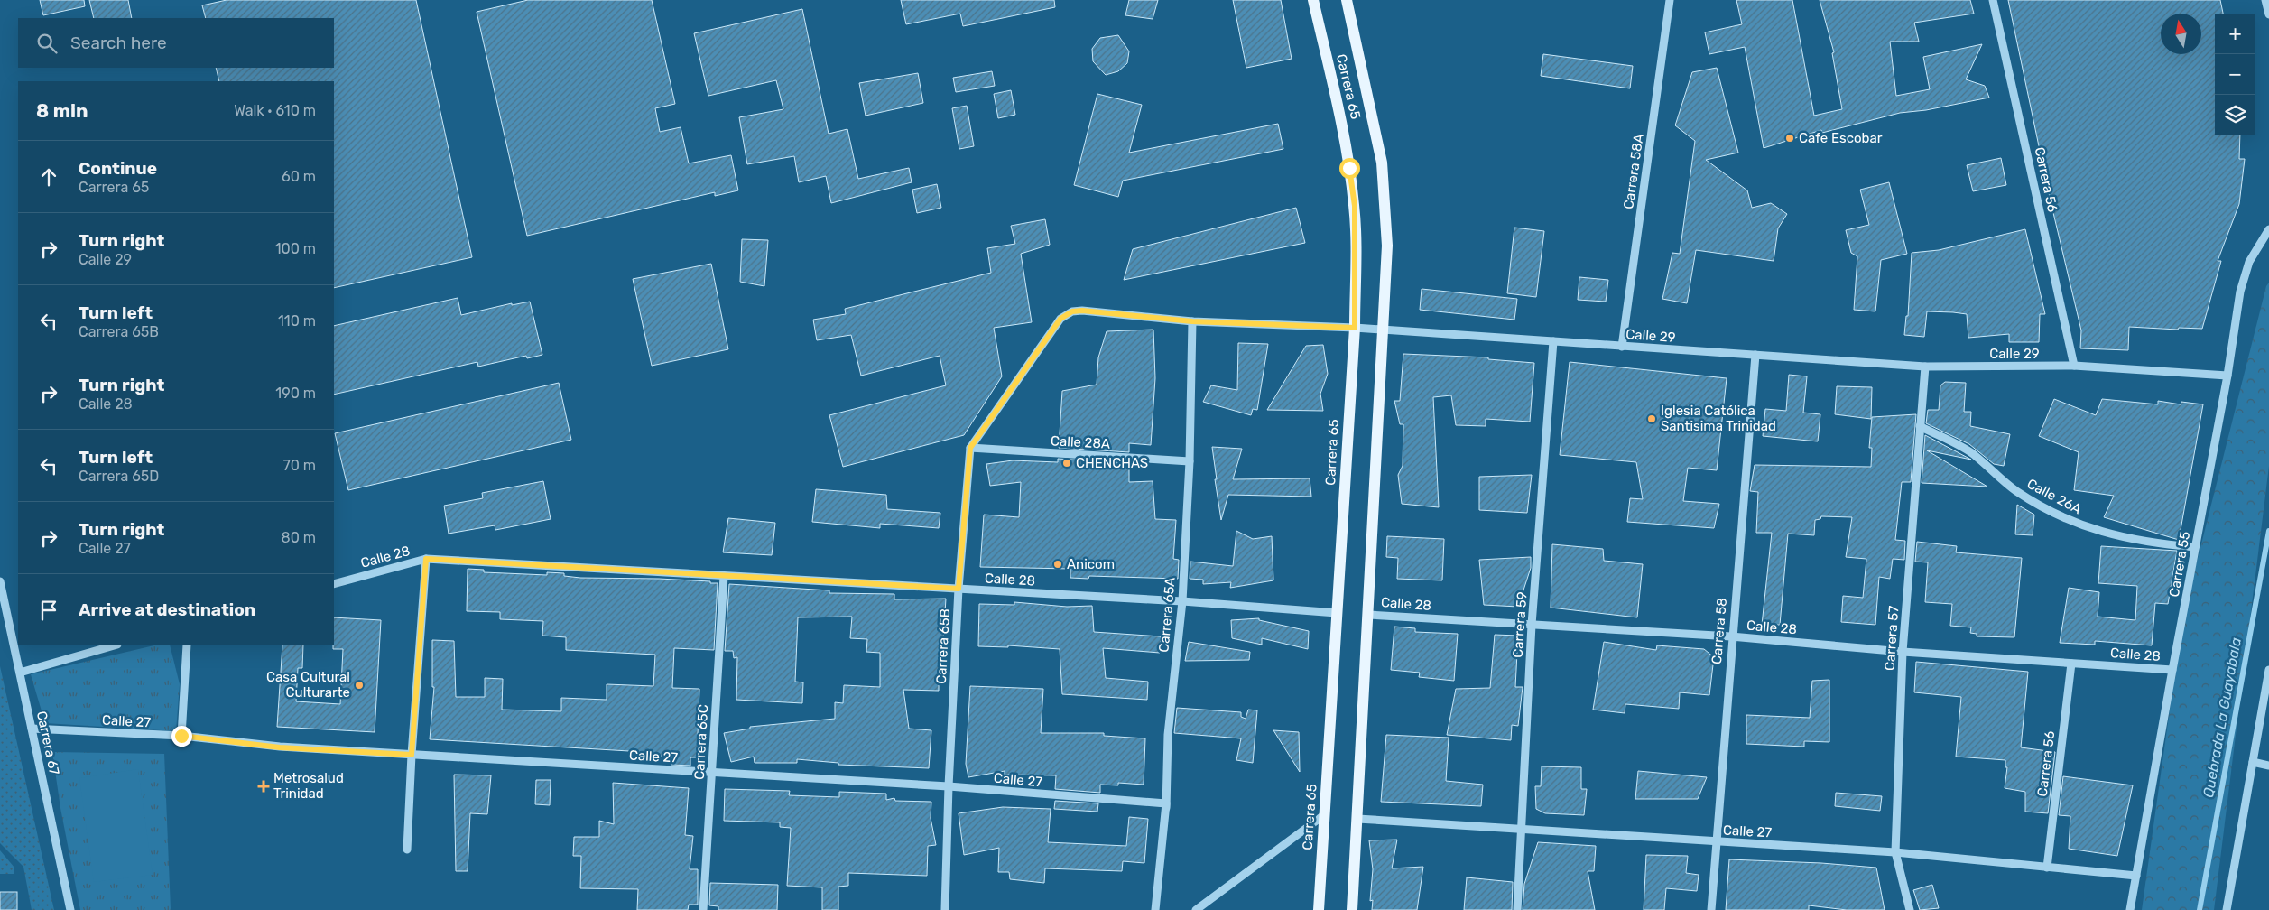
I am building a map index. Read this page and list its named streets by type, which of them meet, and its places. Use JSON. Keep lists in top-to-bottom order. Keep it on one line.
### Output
{"streets":{"main road":["Carrera 65"],"street":["Carrera 58A","Carrera 56","Calle 29","Calle 28A","Calle 26A","Calle 28","Carrera 55","Carrera 65A","Carrera 59","Carrera 58","Carrera 57","Carrera 65B","Calle 27","Carrera 65C","Carrera 67"]},"crossings":[["Carrera 65","Calle 29"],["Carrera 65","Calle 28"],["Carrera 65","Calle 27"],["Carrera 58A","Calle 29"],["Carrera 56","Calle 29"],["Carrera 56","Calle 28"],["Carrera 56","Calle 27"],["Calle 29","Calle 28A"],["Calle 29","Carrera 55"],["Calle 29","Carrera 65A"],["Calle 29","Carrera 59"],["Calle 29","Carrera 58"],["Calle 29","Carrera 57"],["Calle 29","Carrera 65B"],["Calle 28A","Carrera 65A"],["Calle 28A","Carrera 65B"],["Calle 26A","Carrera 55"],["Calle 26A","Carrera 57"],["Calle 28","Carrera 55"],["Calle 28","Carrera 65A"],["Calle 28","Carrera 59"],["Calle 28","Carrera 58"],["Calle 28","Carrera 57"],["Calle 28","Carrera 65B"],["Calle 28","Carrera 65C"],["Carrera 55","Calle 27"],["Carrera 65A","Calle 27"],["Carrera 59","Calle 27"],["Carrera 58","Calle 27"],["Carrera 57","Calle 27"],["Carrera 65B","Calle 27"],["Calle 27","Carrera 65C"],["Calle 27","Carrera 67"]],"water":["Quebrada La Guayabala"],"places":{"other":["Cafe Escobar","Iglesia Católica Santisima Trinidad","CHENCHAS","Anicom","Casa Cultural Culturarte"],"health":["Metrosalud Trinidad"]},"north":"top","page":{"map_buttons":["+","−"],"search":"Search here","heading":["8 min","Walk · 610 m"],"list":[["Continue","Carrera 65","60 m"],["Turn right","Calle 29","100 m"],["Turn left","Carrera 65B","110 m"],["Turn right","Calle 28","190 m"],["Turn left","Carrera 65D","70 m"],["Turn right","Calle 27","80 m"],"Arrive at destination"]}}
